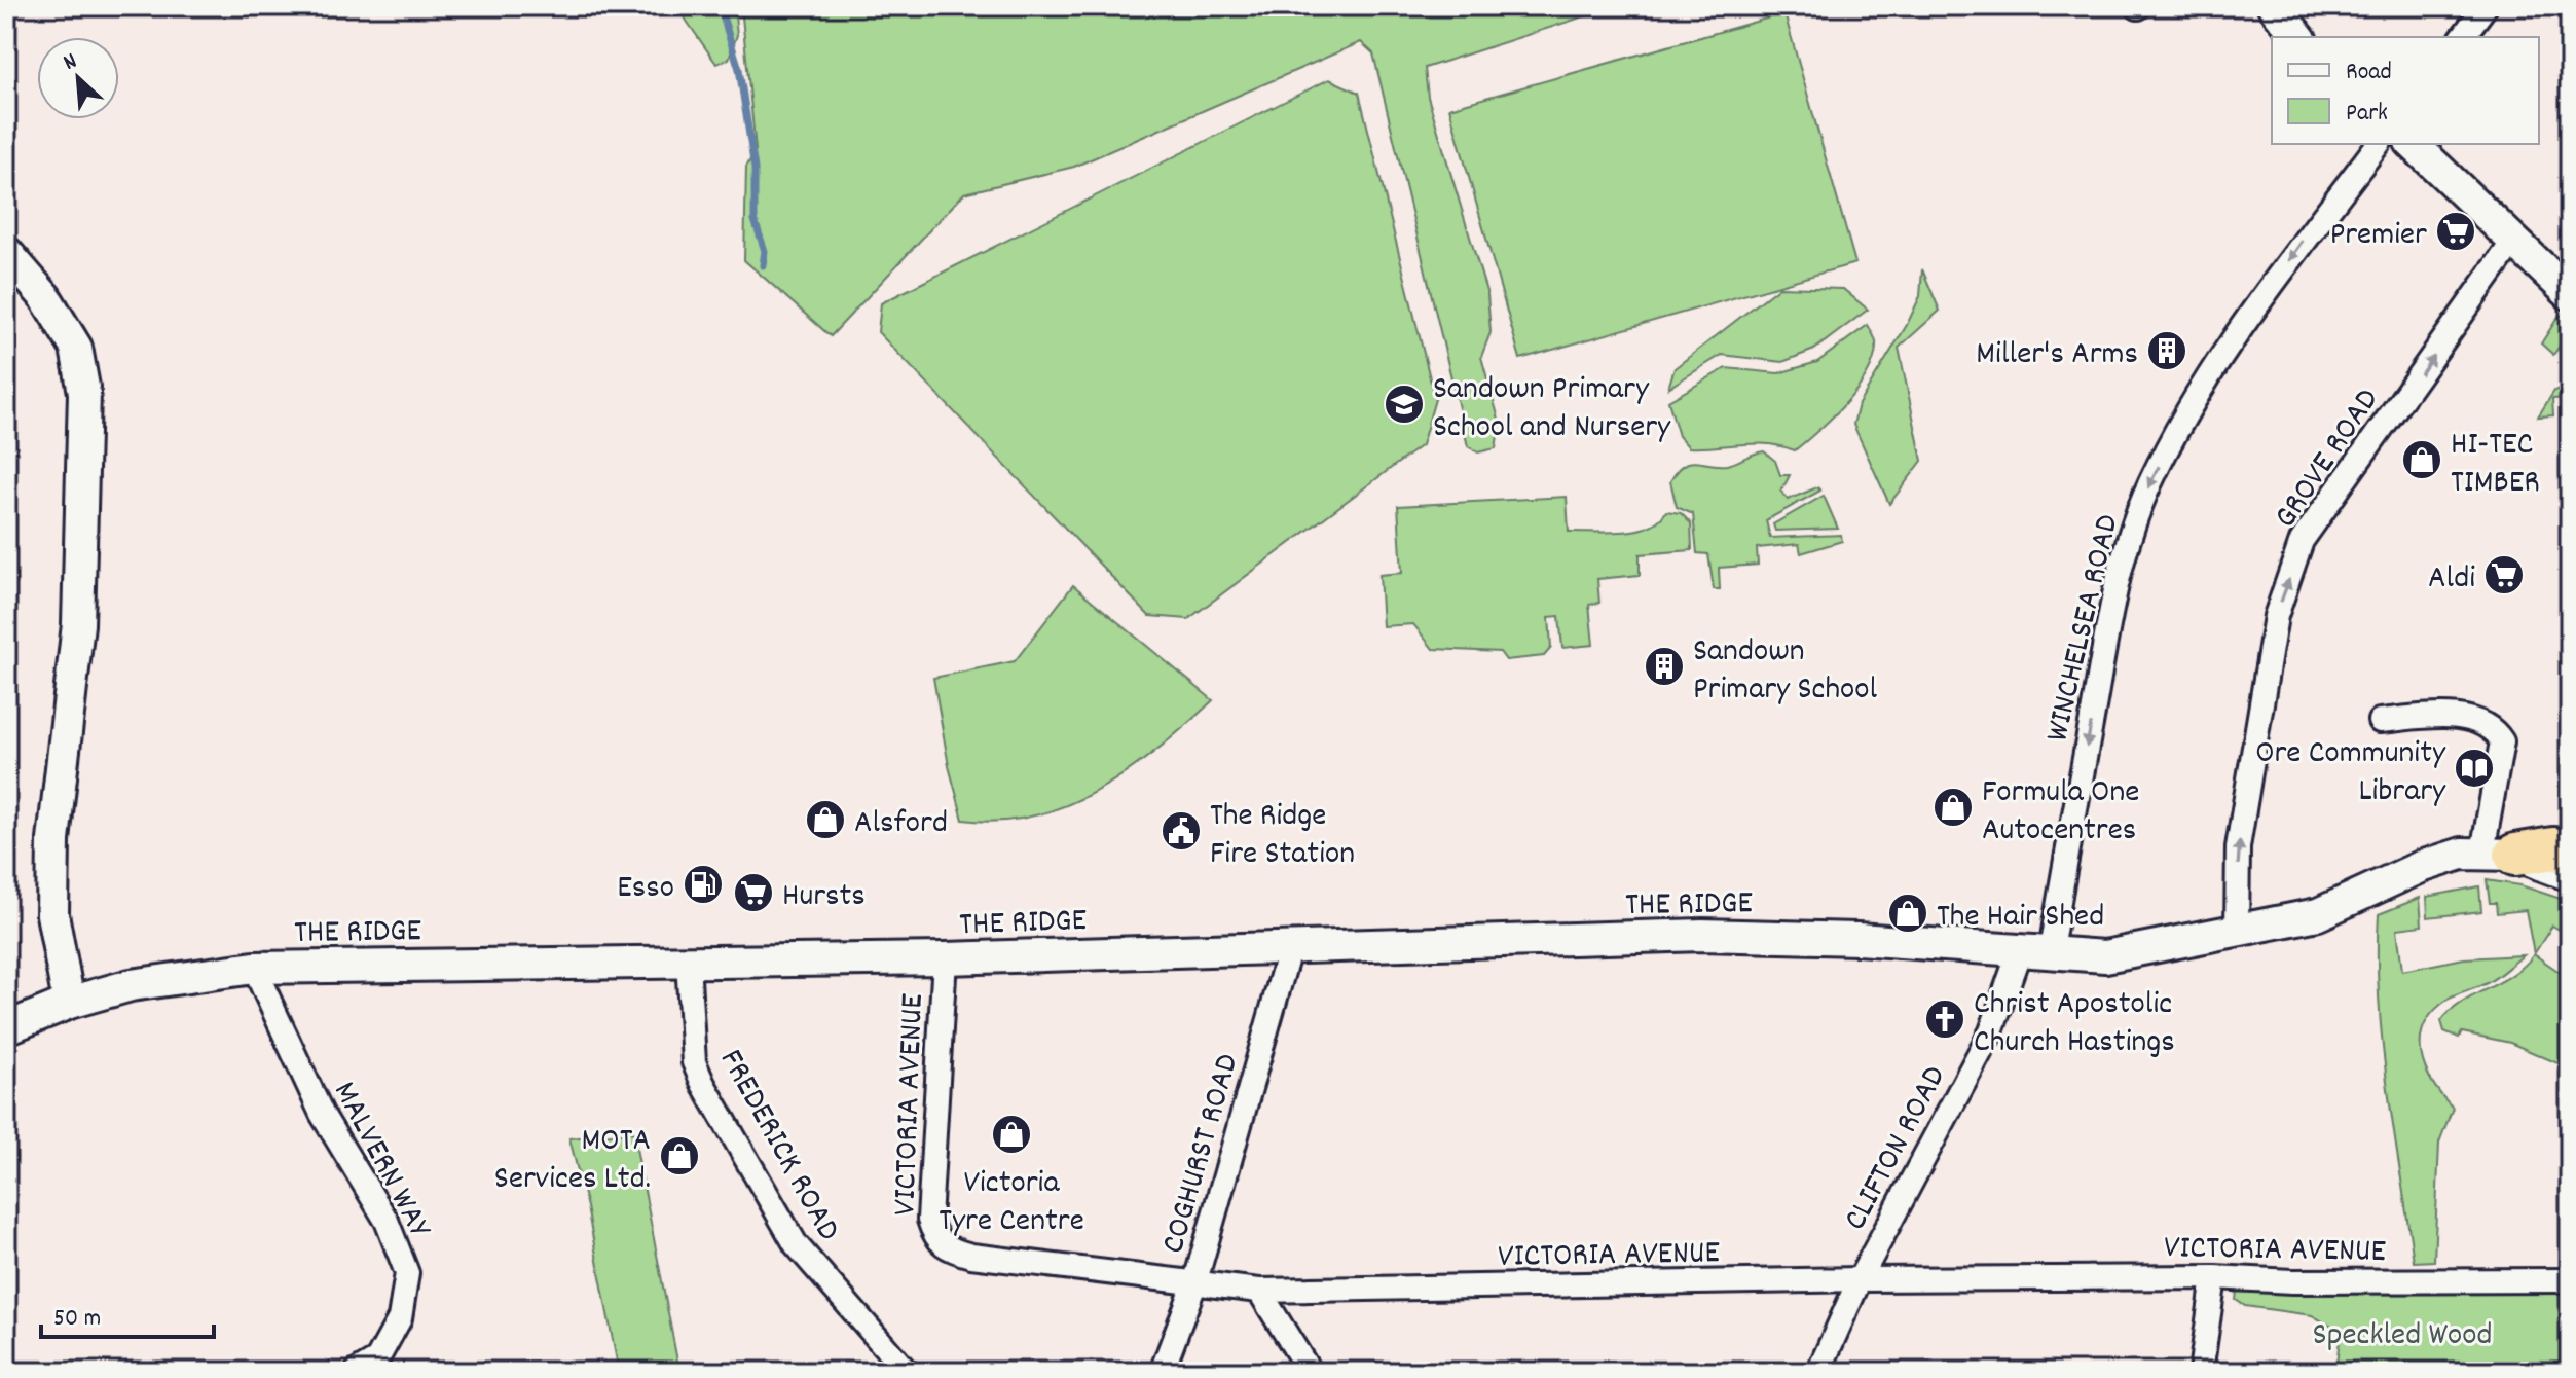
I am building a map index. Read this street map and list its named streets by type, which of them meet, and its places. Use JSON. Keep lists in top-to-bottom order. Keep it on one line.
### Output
{"streets":{"main road":["THE RIDGE"],"street":["GROVE ROAD","WINCHELSEA ROAD","VICTORIA AVENUE","FREDERICK ROAD","CLIFTON ROAD","COGHURST ROAD","MALVERN WAY"]},"crossings":[["GROVE ROAD","THE RIDGE"],["WINCHELSEA ROAD","THE RIDGE"],["WINCHELSEA ROAD","CLIFTON ROAD"],["THE RIDGE","VICTORIA AVENUE"],["THE RIDGE","FREDERICK ROAD"],["THE RIDGE","CLIFTON ROAD"],["THE RIDGE","COGHURST ROAD"],["THE RIDGE","MALVERN WAY"],["VICTORIA AVENUE","CLIFTON ROAD"],["VICTORIA AVENUE","COGHURST ROAD"]],"one_way":["GROVE ROAD","WINCHELSEA ROAD"],"parks":["Speckled Wood"],"places":{"supermarket":["Premier","Aldi","Hursts"],"building":["Miller's Arms","Sandown Primary School"],"school or university":["Sandown Primary School and Nursery"],"shop":["HI-TEC TIMBER","Formula One Autocentres","Alsford","The Hair Shed","Victoria Tyre Centre","MOTA Services Ltd."],"library":["Ore Community Library"],"public building":["The Ridge Fire Station"],"fuel station":["Esso"],"church":["Christ Apostolic Church Hastings"]},"legend":["Road","Park"],"scale_bar":"50 m","north":"top left"}
